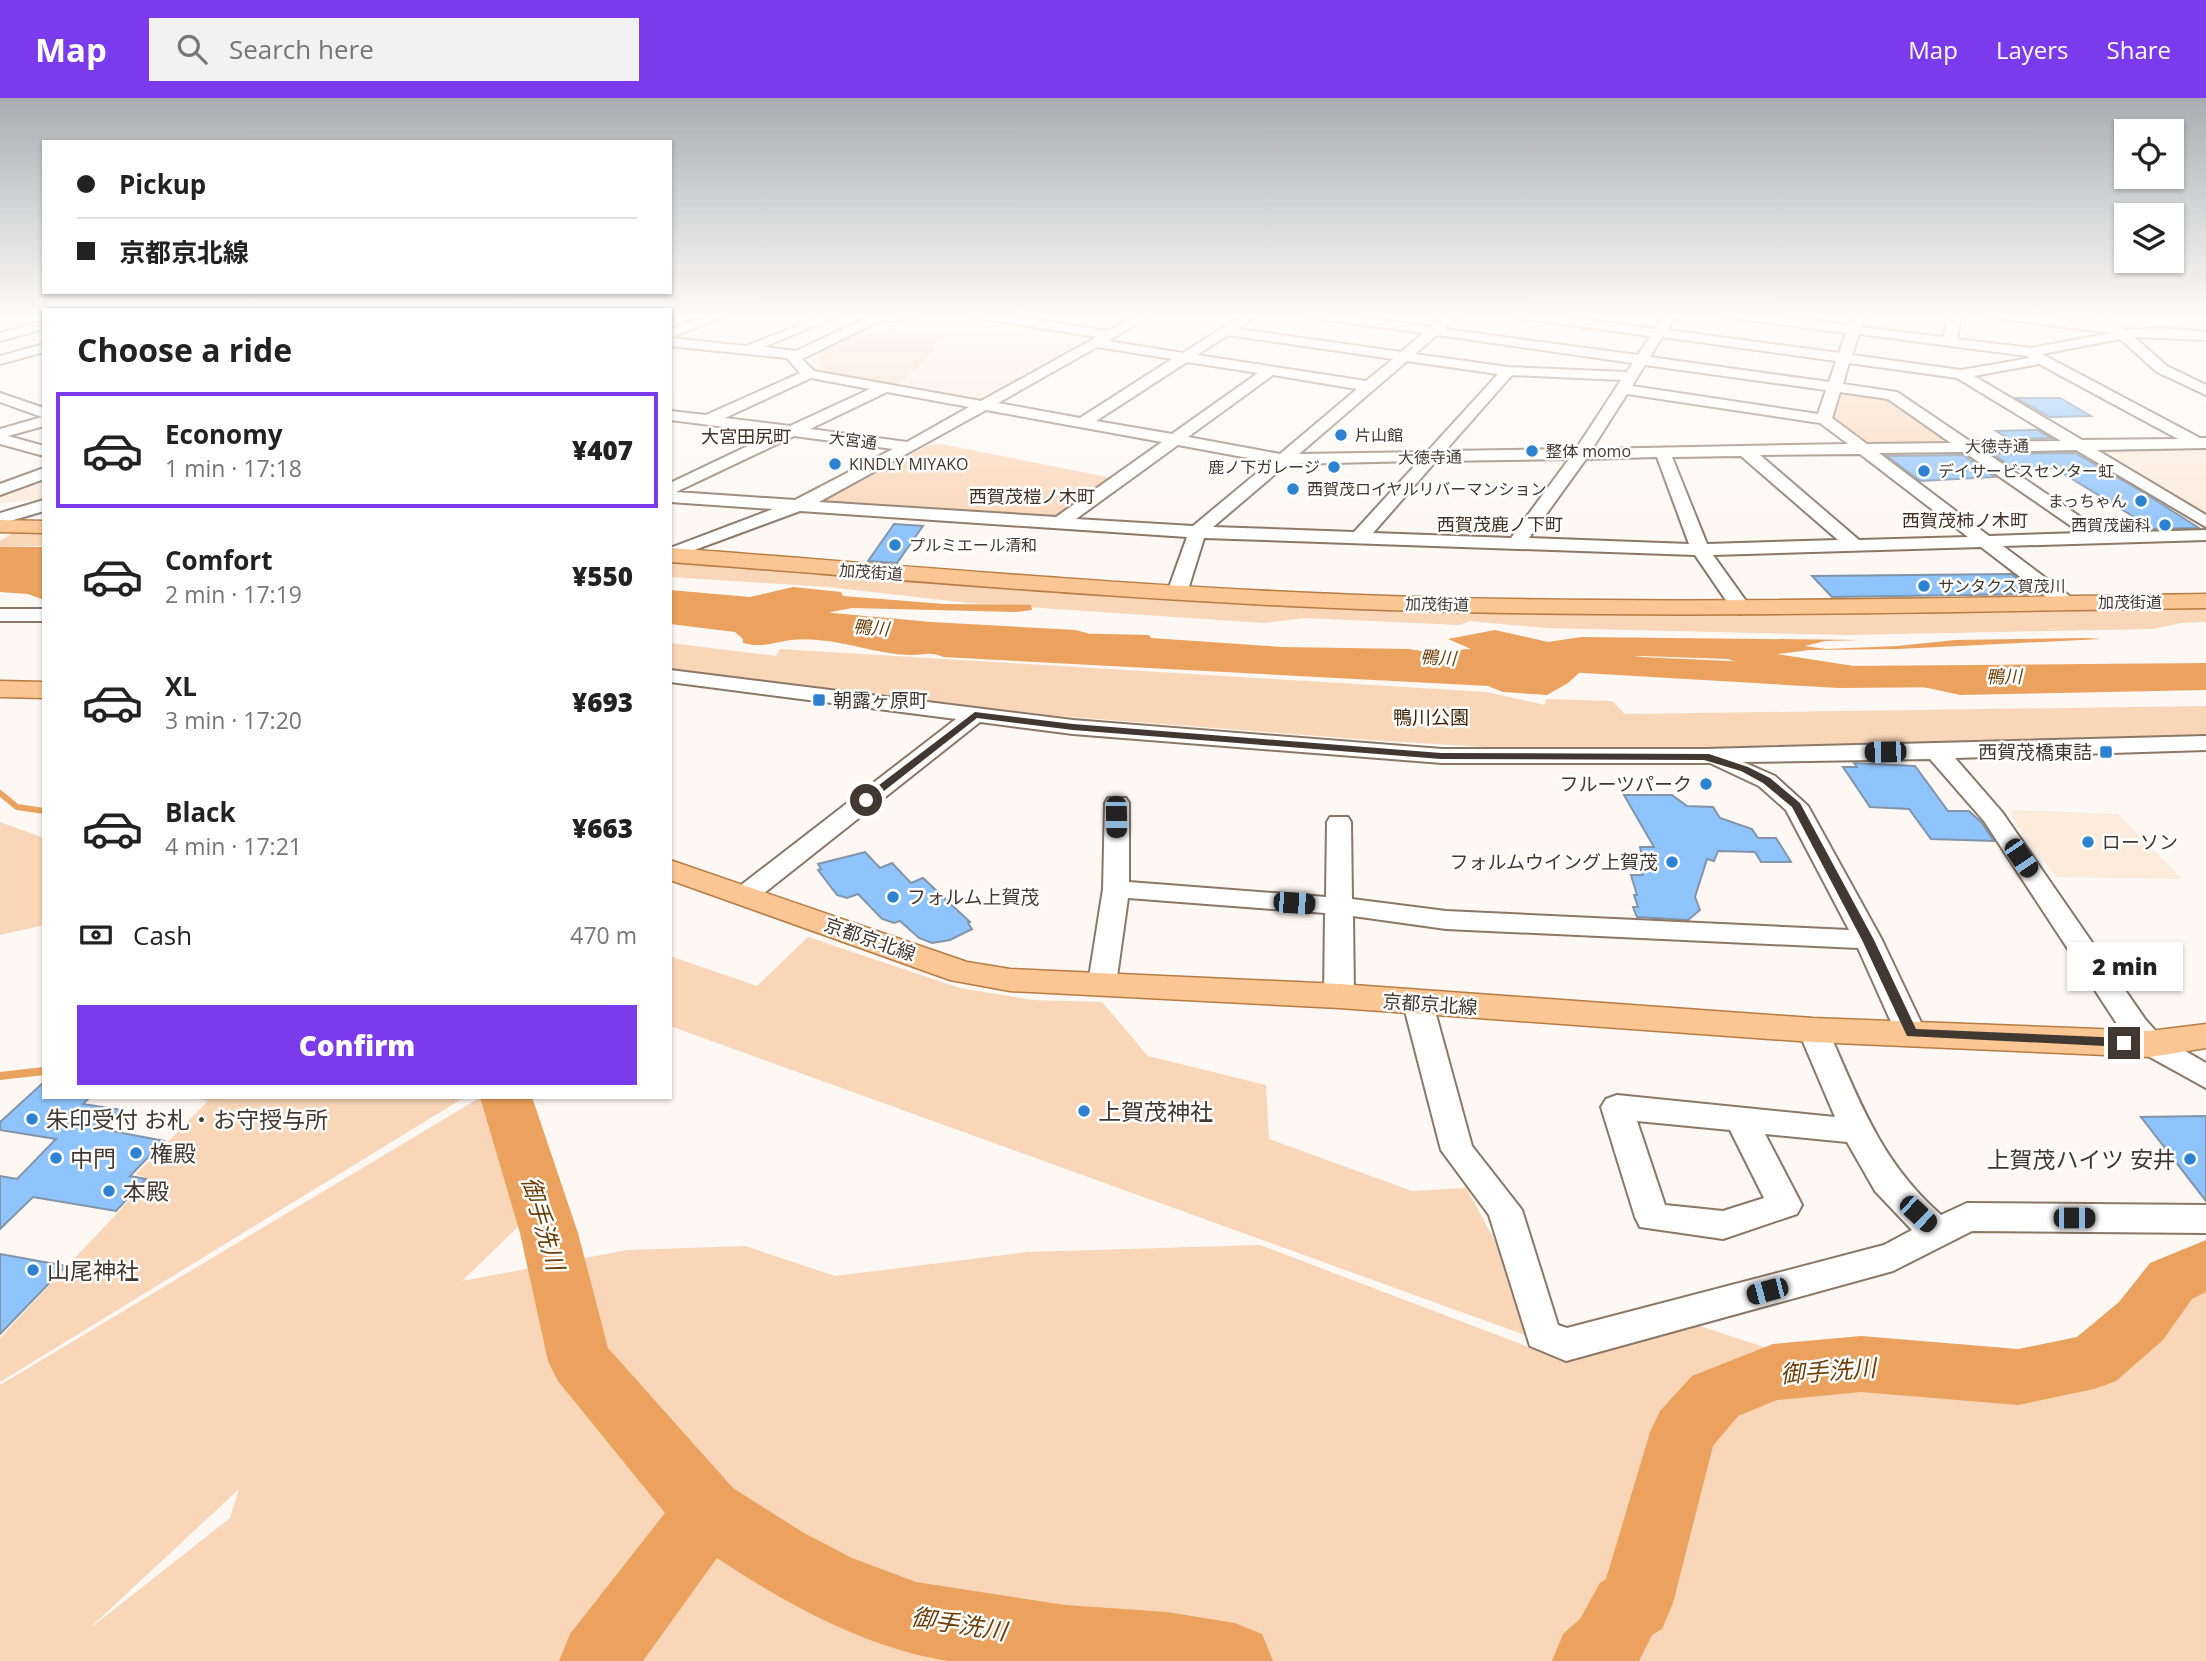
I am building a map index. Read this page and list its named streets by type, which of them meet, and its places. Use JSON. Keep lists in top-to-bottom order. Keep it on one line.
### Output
{"streets":{"main road":["加茂街道","京都京北線"],"street":["大宮通","大徳寺通"]},"districts":["大宮田尻町","西賀茂榿ノ木町","西賀茂柿ノ木町","西賀茂鹿ノ下町"],"water":["鴨川","御手洗川"],"parks":["鴨川公園"],"places":{"other":["片山館","整体 momo","KINDLY MIYAKO","鹿ノ下ガレージ","デイサービスセンター虹","西賀茂ロイヤルリバーマンション","まっちゃん","西賀茂歯科","プルミエール清和","サンタクス賀茂川","フルーツパーク","ローソン","フォルムウイング上賀茂","フォルム上賀茂","上賀茂神社","朱印受付 お札・お守授与所","権殿","中門","上賀茂ハイツ 安井","本殿","山尾神社"],"transit":["朝露ヶ原町","西賀茂橋東詰"]},"page":{"header":"Map","search":"Search here","nav":["Map","Layers","Share"],"banner":["Pickup","京都京北線"],"heading":"Choose a ride","list":[{"name":"Economy","note":"1 min · 17:18","value":"¥407"},{"name":"Comfort","note":"2 min · 17:19","value":"¥550"},{"name":"XL","note":"3 min · 17:20","value":"¥693"},{"name":"Black","note":"4 min · 17:21","value":"¥663"}],"pay":["Cash","470 m"],"bubble":"2 min","buttons":"Confirm"}}
